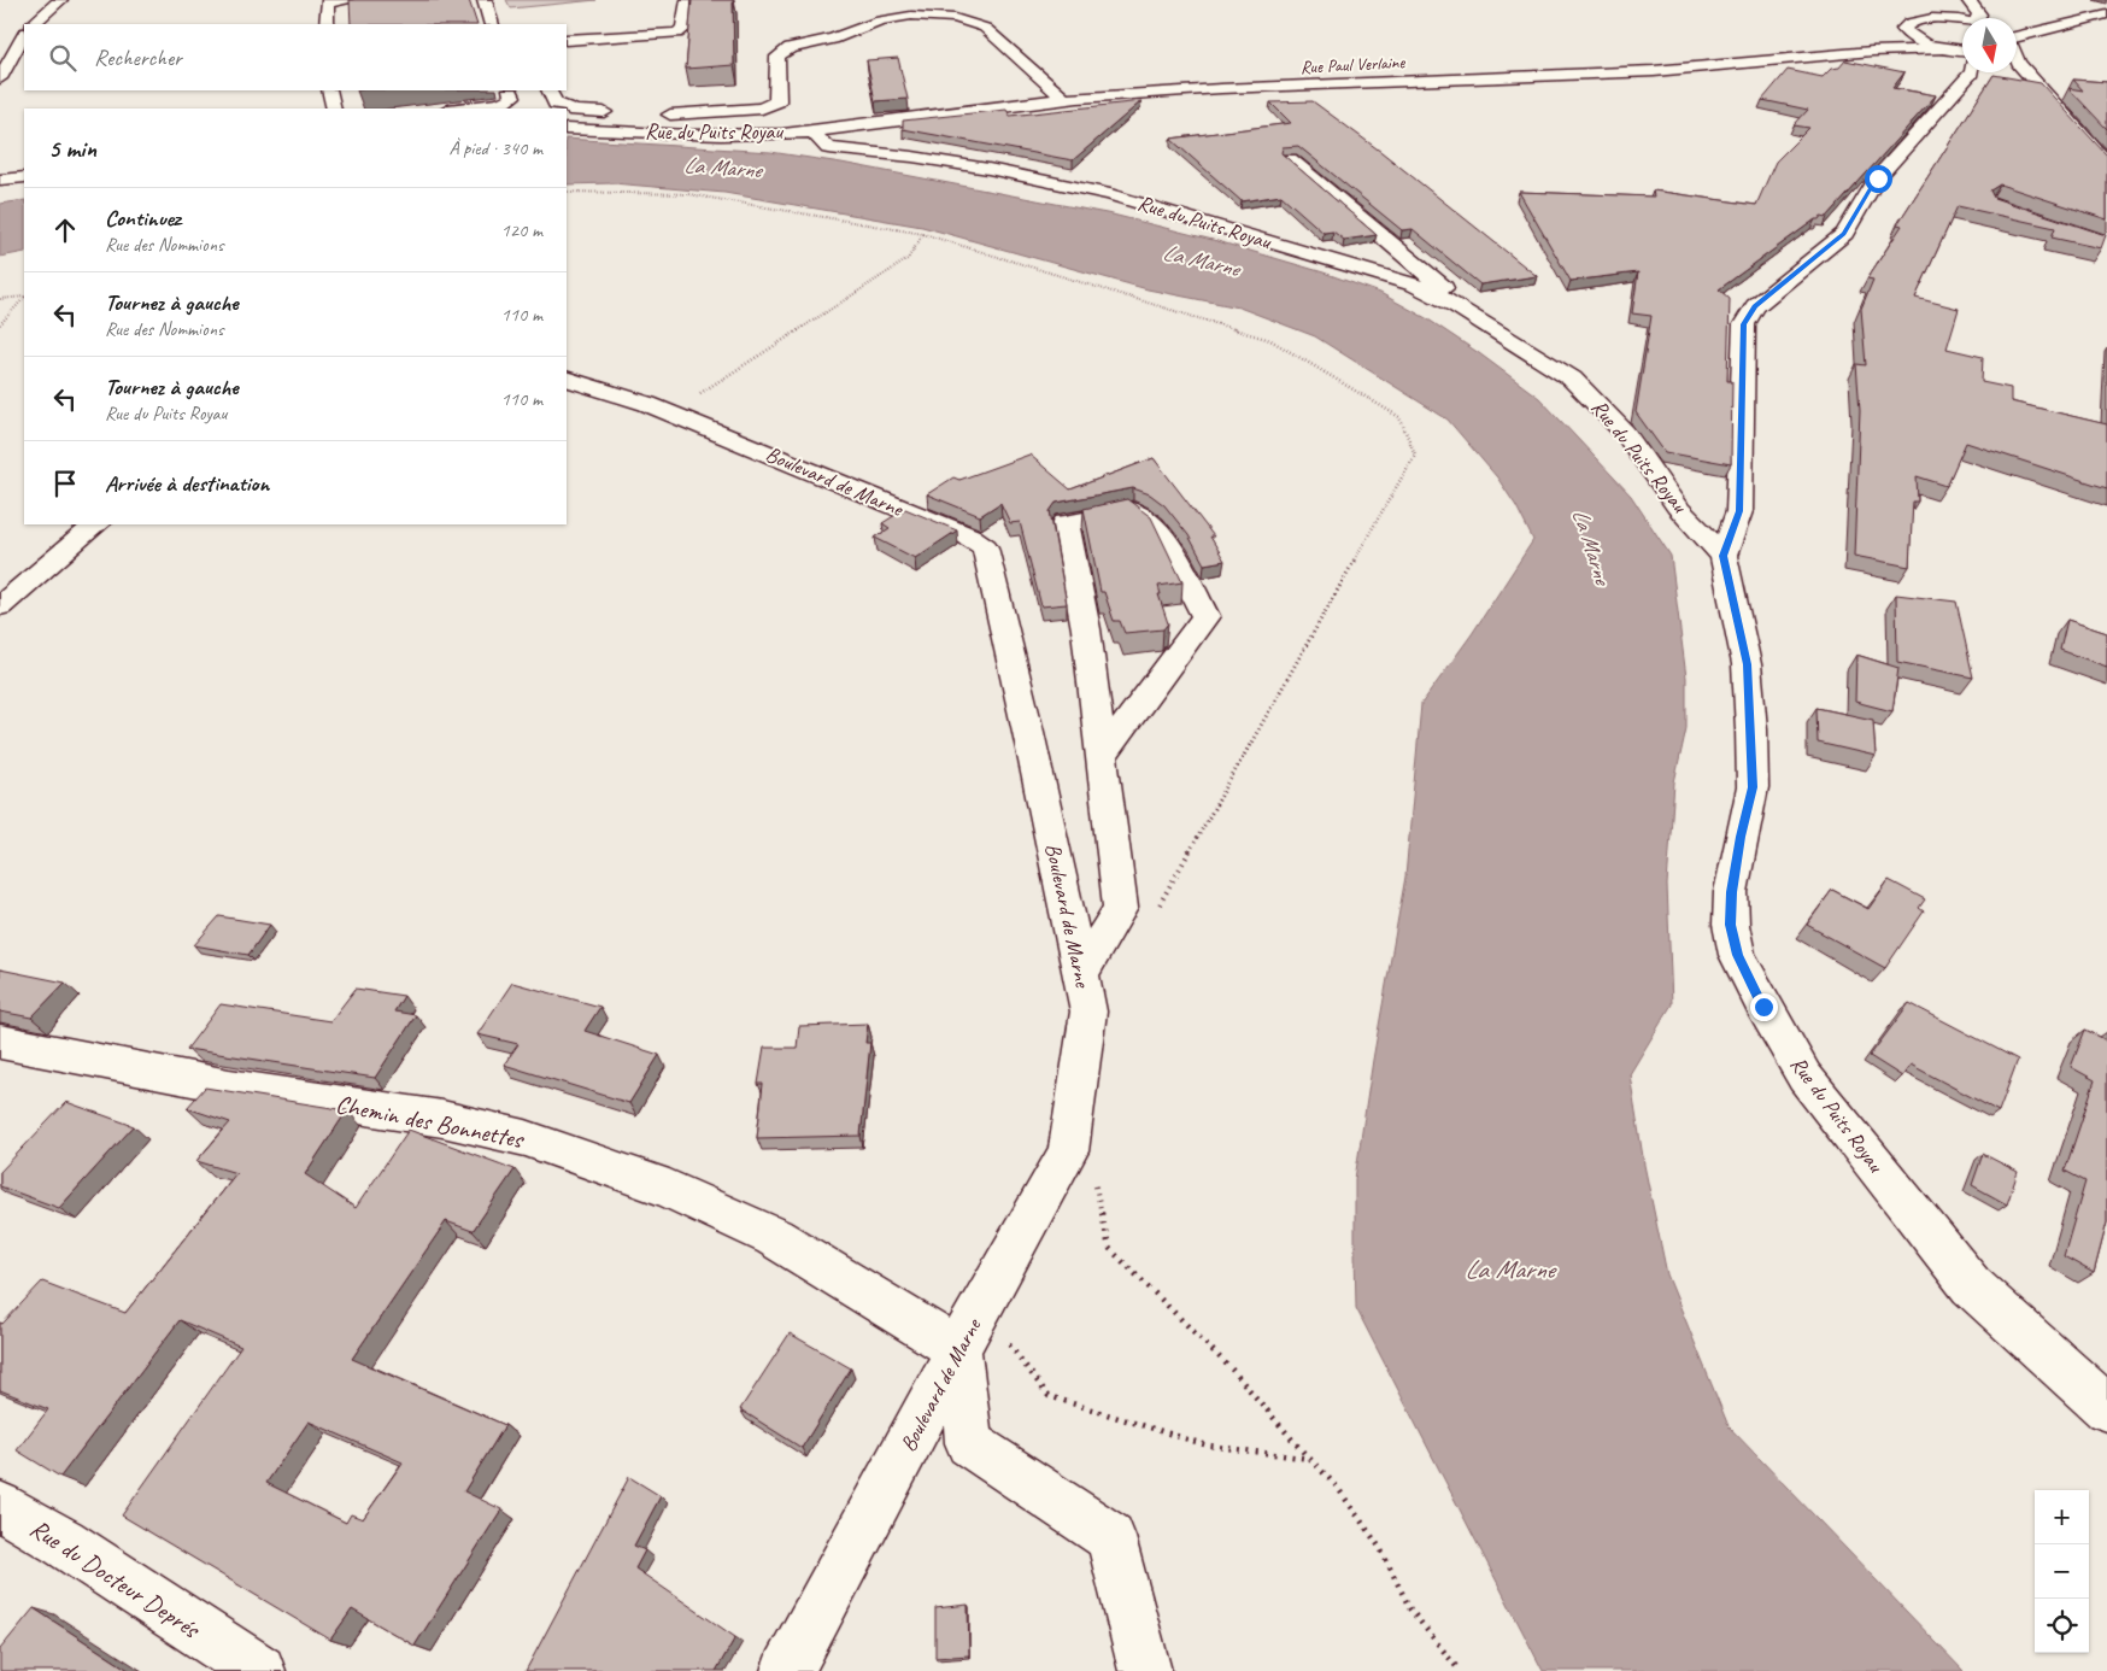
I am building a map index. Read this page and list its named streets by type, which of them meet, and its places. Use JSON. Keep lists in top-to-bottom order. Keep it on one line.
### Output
{"streets":{"street":["Rue Paul Verlaine","Rue du Puits Royau","Boulevard de Marne","Chemin des Bonnettes","Rue du Docteur Deprés"]},"crossings":[["Rue Paul Verlaine","Rue du Puits Royau"],["Boulevard de Marne","Chemin des Bonnettes"]],"water":["La Marne"],"north":"bottom","page":{"search":"Rechercher","heading":["5 min","À pied · 340 m"],"list":[["Continuez","Rue des Nommions","120 m"],["Tournez à gauche","Rue des Nommions","110 m"],["Tournez à gauche","Rue du Puits Royau","110 m"],"Arrivée à destination"],"map_buttons":["+","−"]}}
